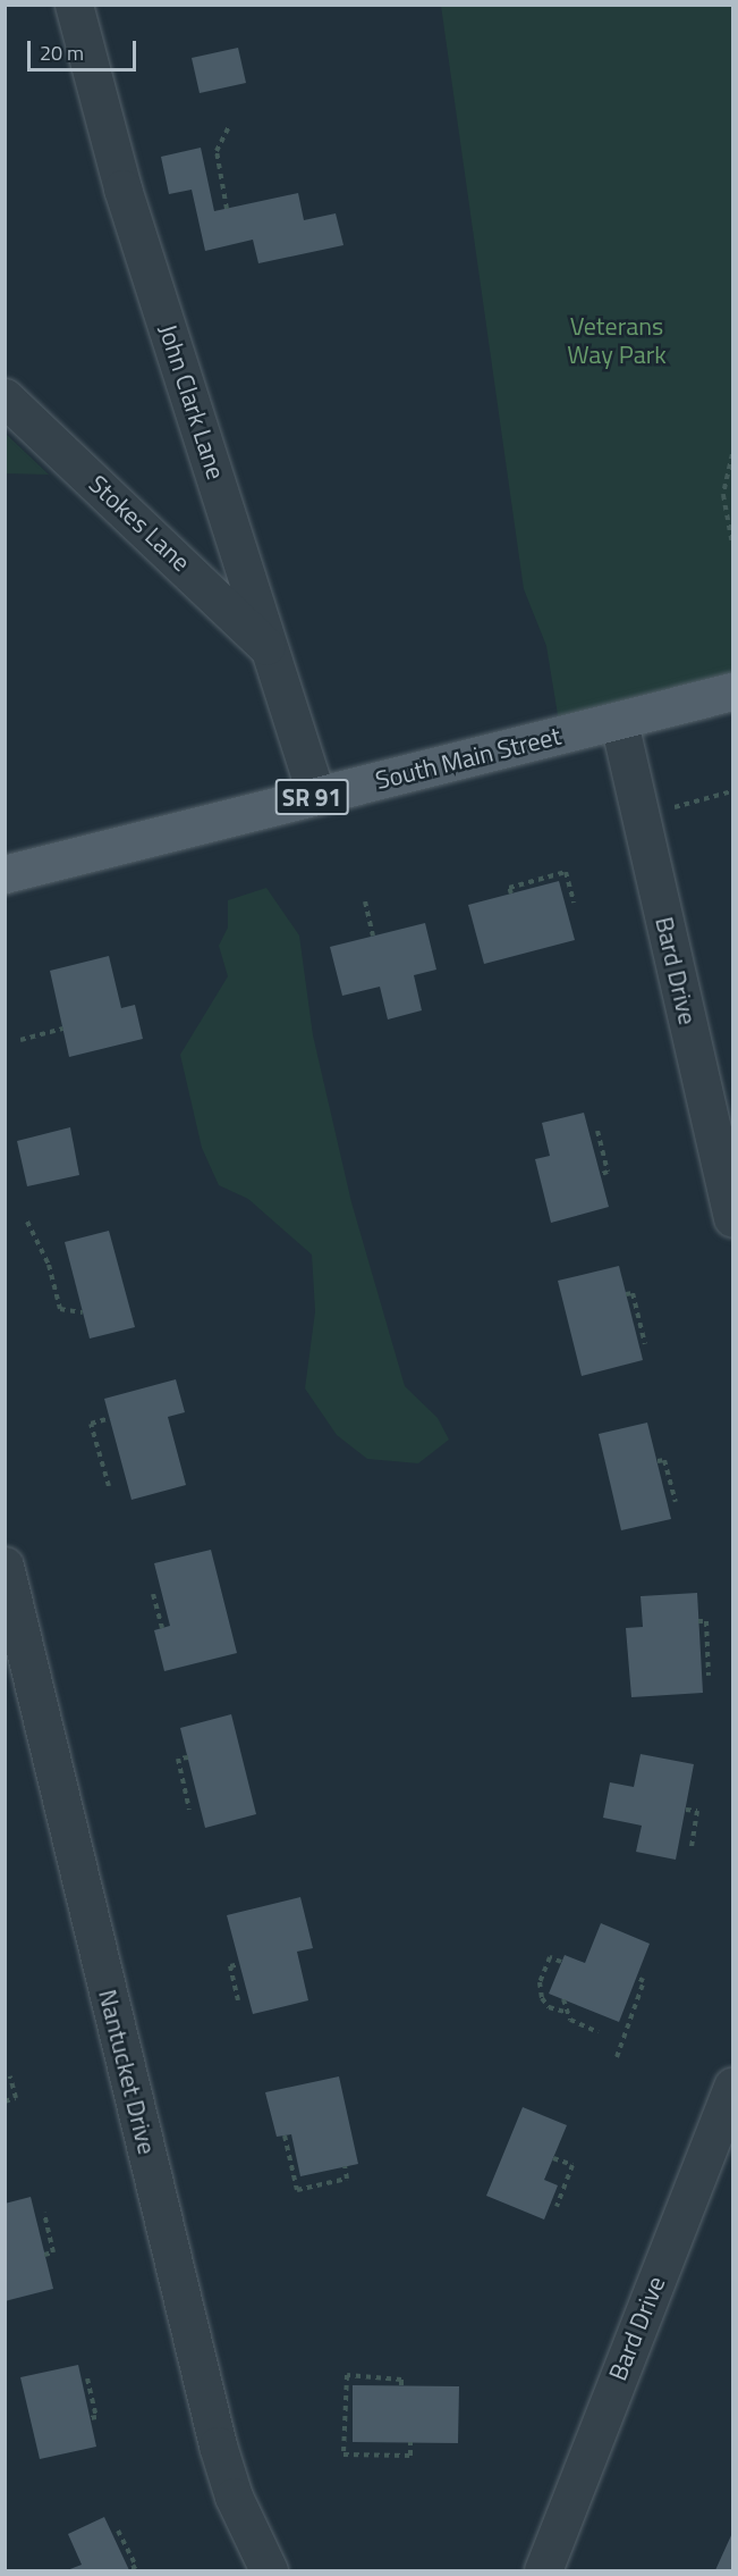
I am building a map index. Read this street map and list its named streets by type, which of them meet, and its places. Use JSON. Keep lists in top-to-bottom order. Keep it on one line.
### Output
{"streets":{"main road":["South Main Street","SR 91"],"street":["John Clark Lane","Stokes Lane","Bard Drive","Nantucket Drive"]},"crossings":[["John Clark Lane","Stokes Lane"],["John Clark Lane","South Main Street"],["South Main Street","Bard Drive"]],"parks":["Veterans Way Park"],"scale_bar":"20 m"}
